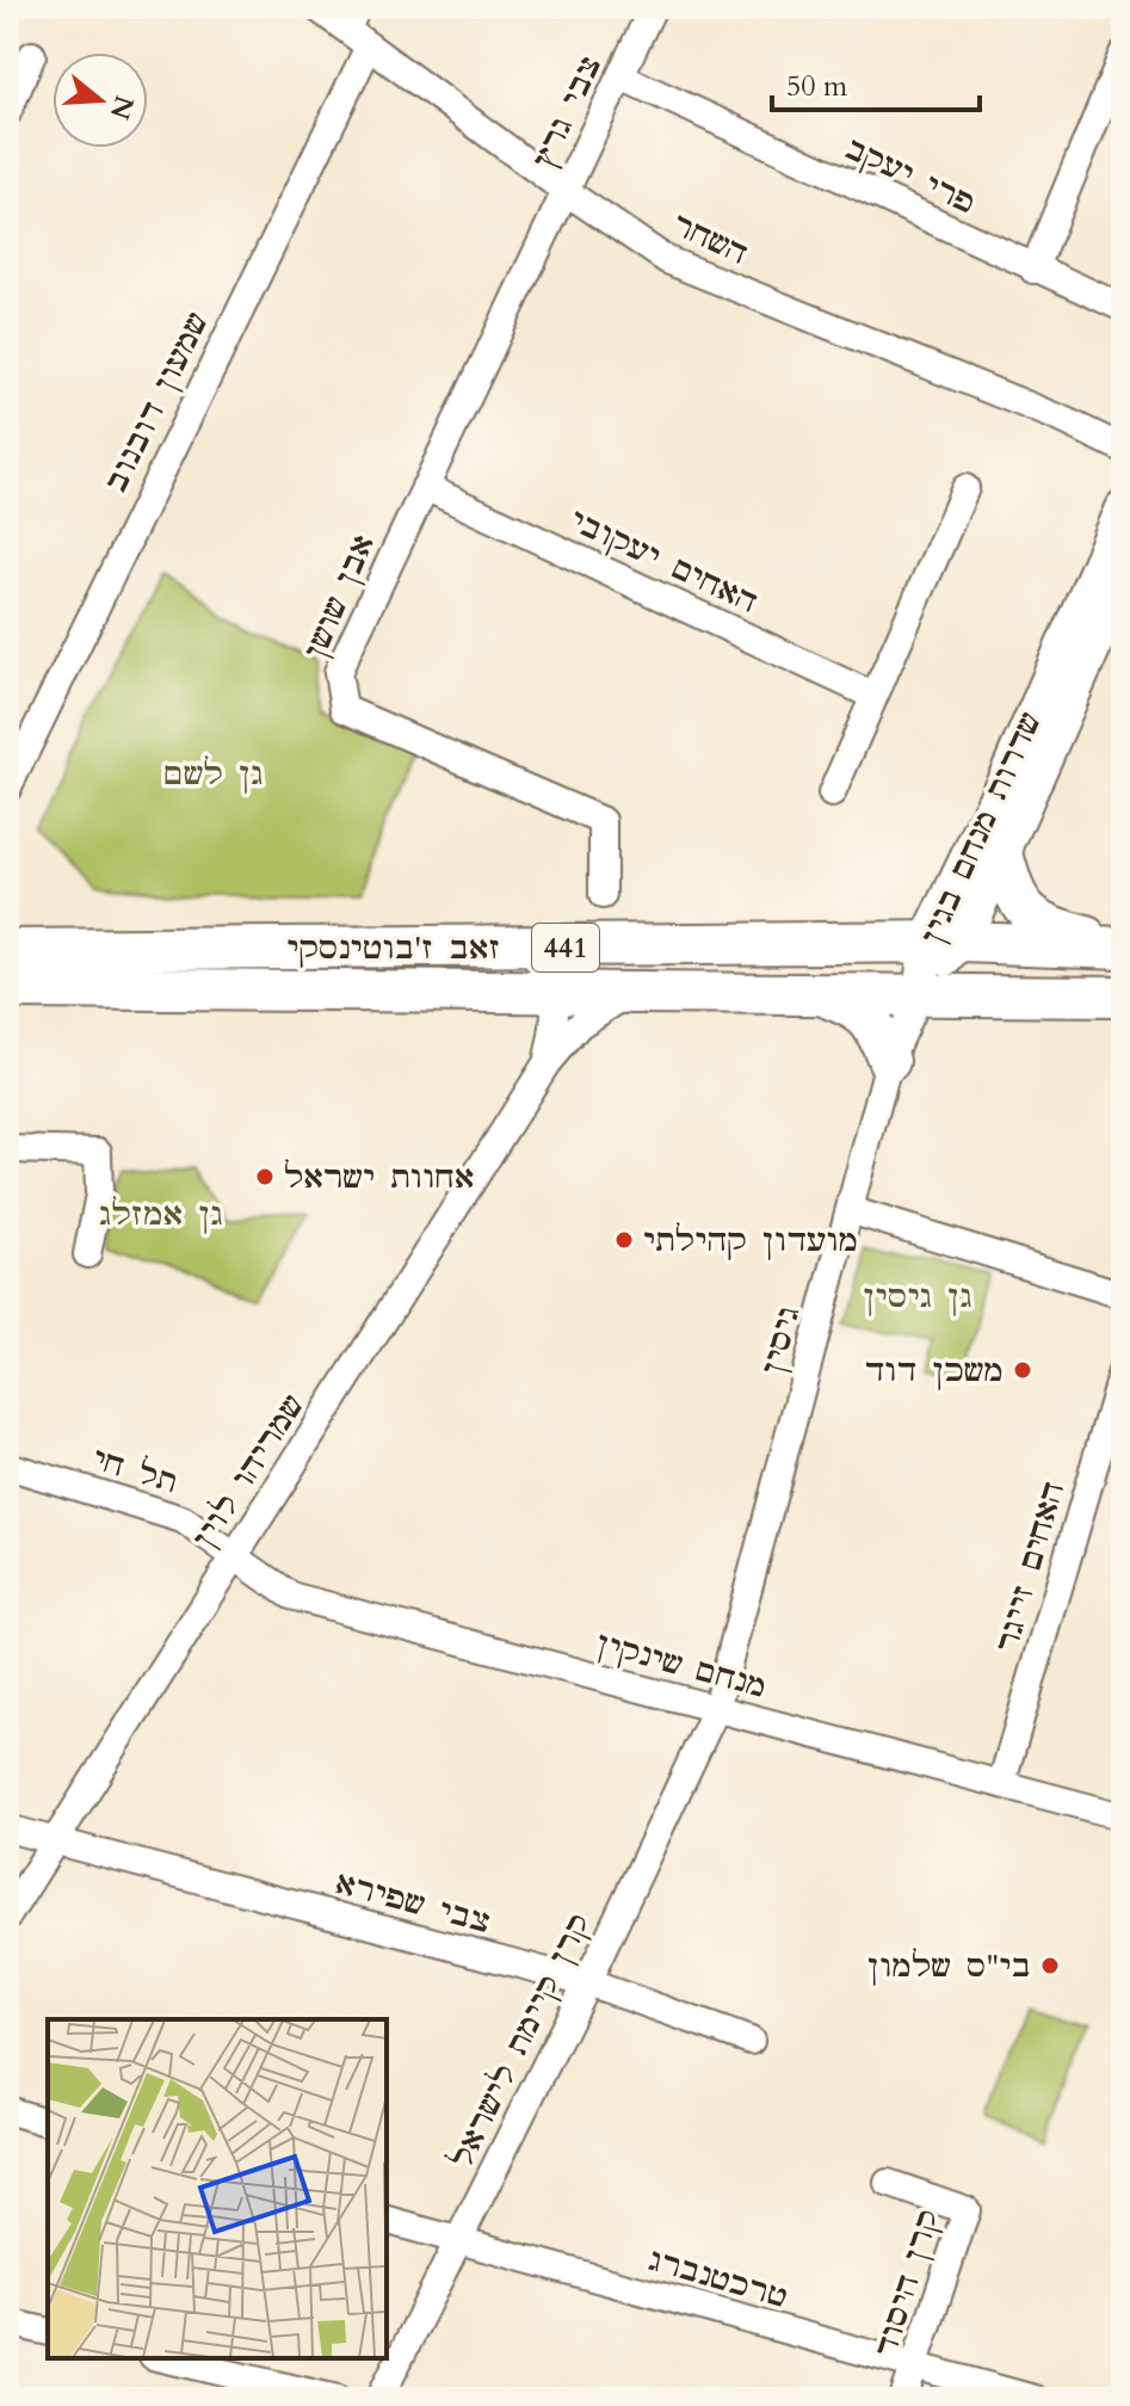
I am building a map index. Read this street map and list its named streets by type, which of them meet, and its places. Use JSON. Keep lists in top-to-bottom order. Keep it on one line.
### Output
{"streets":{"main road":["זאב ז'בוטינסקי","441"],"street":["צבי גרץ","פרי יעקב","השחר","שמעון דובנוב","האחים יעקובי","אבן שושן","שדרות מנחם בגין","גיסין","תל חי","שמריהו לוין","האחים זייגר","מנחם שינקין","צבי שפירא","קרן קיימת לישראל","טרכטנברג","קרן היסוד"]},"crossings":[["צבי גרץ","פרי יעקב"],["צבי גרץ","השחר"],["צבי גרץ","אבן שושן"],["השחר","שמעון דובנוב"],["השחר","אבן שושן"],["האחים יעקובי","אבן שושן"],["שדרות מנחם בגין","זאב ז'בוטינסקי"],["שדרות מנחם בגין","גיסין"],["זאב ז'בוטינסקי","גיסין"],["זאב ז'בוטינסקי","שמריהו לוין"],["גיסין","מנחם שינקין"],["גיסין","קרן קיימת לישראל"],["תל חי","שמריהו לוין"],["תל חי","מנחם שינקין"],["שמריהו לוין","מנחם שינקין"],["שמריהו לוין","צבי שפירא"],["האחים זייגר","מנחם שינקין"],["מנחם שינקין","קרן קיימת לישראל"],["צבי שפירא","קרן קיימת לישראל"],["קרן קיימת לישראל","טרכטנברג"],["טרכטנברג","קרן היסוד"]],"parks":["גן לשם","גן אמזלג","גן גיסין"],"places":["אחוות ישראל","מועדון קהילתי","משכן דוד","בי\"ס שלמון"],"scale_bar":"50 m","north":"right"}
